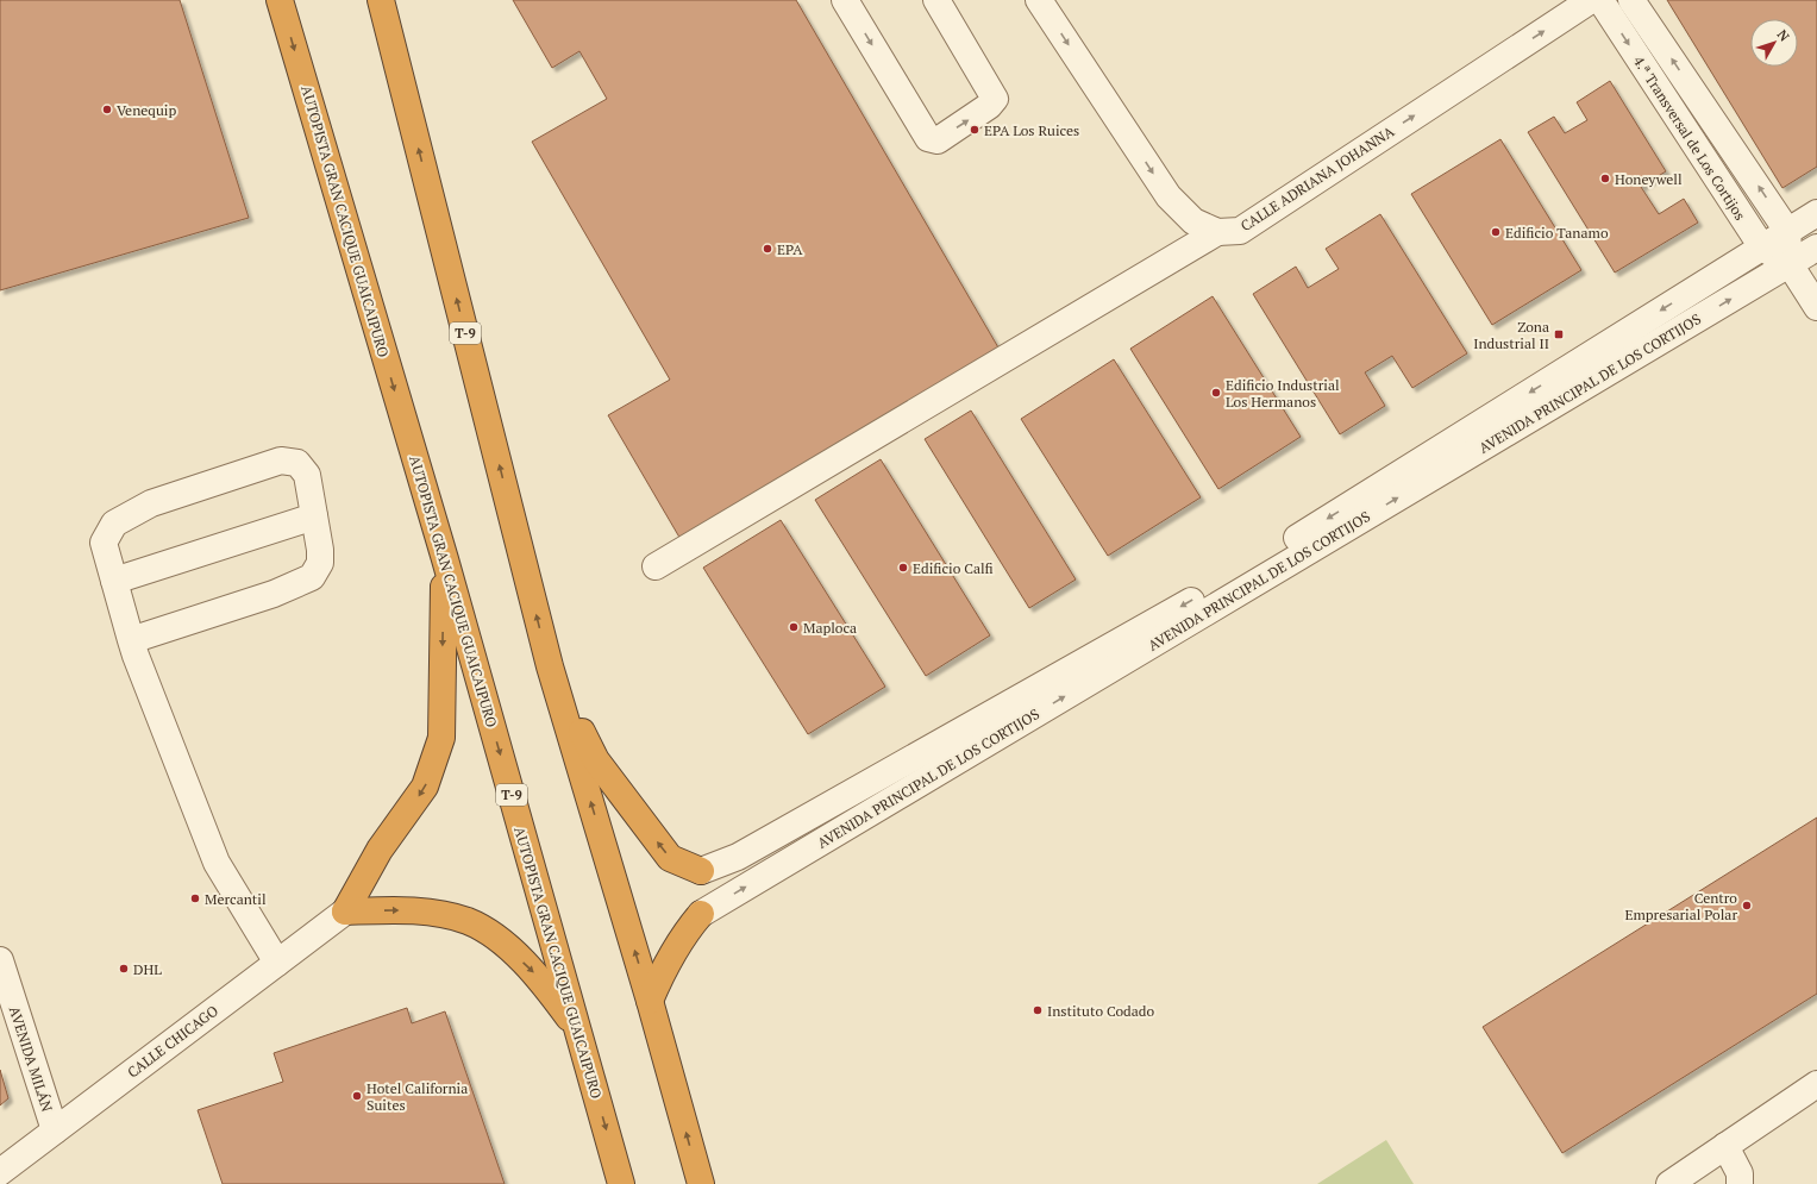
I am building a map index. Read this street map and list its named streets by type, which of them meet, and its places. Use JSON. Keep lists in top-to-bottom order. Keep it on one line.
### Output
{"streets":{"highway":["AUTOPISTA GRAN CACIQUE GUAICAIPURO","T-9"],"street":["4.ª Transversal de Los Cortijos","CALLE ADRIANA JOHANNA","AVENIDA PRINCIPAL DE LOS CORTIJOS","CALLE CHICAGO","AVENIDA MILÁN"]},"crossings":[["4.ª Transversal de Los Cortijos","AVENIDA PRINCIPAL DE LOS CORTIJOS"],["CALLE CHICAGO","AVENIDA MILÁN"]],"places":{"other":["Venequip","EPA Los Ruices","Honeywell","Edificio Tanamo","EPA","Edificio Industrial Los Hermanos","Edificio Calfi","Maploca","Mercantil","Centro Empresarial Polar","DHL","Instituto Codado","Hotel California Suites"],"transit":["Zona Industrial II"]},"north":"top right"}
